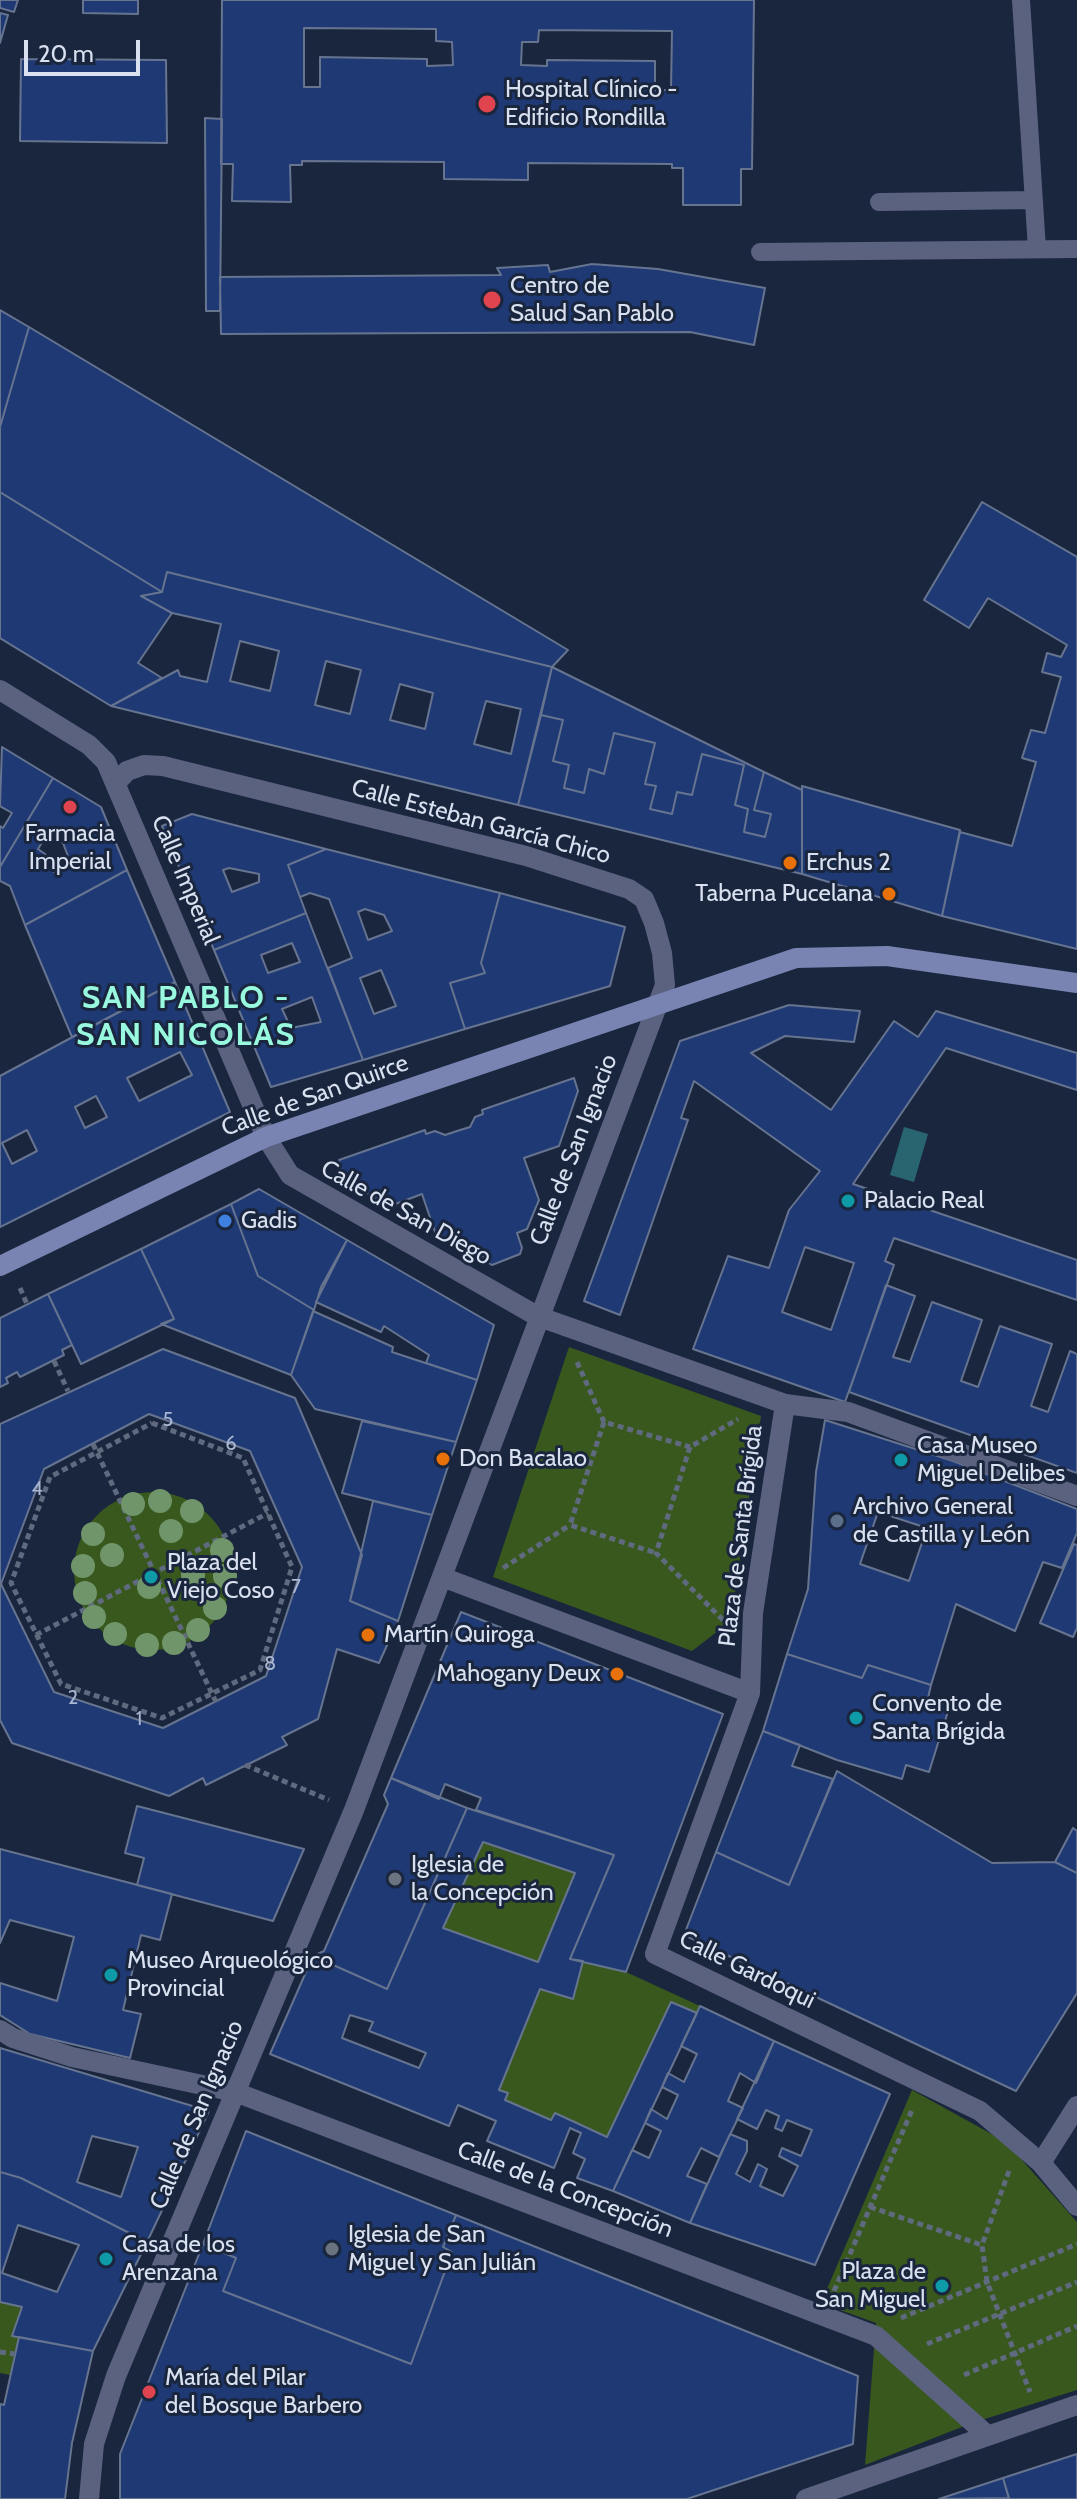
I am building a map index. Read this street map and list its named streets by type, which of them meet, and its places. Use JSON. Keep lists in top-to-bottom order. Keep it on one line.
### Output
{"streets":{"main road":["Calle de San Quirce"],"street":["Calle Esteban García Chico","Calle Imperial","Calle de San Ignacio","Calle de San Diego","Plaza de Santa Brígida","Calle Gardoqui","Calle de la Concepción"]},"crossings":[["Calle Esteban García Chico","Calle Imperial"],["Calle Esteban García Chico","Calle de San Quirce"],["Calle Esteban García Chico","Calle de San Ignacio"],["Calle Imperial","Calle de San Quirce"],["Calle Imperial","Calle de San Diego"],["Calle de San Quirce","Calle de San Ignacio"],["Calle de San Quirce","Calle de San Diego"],["Calle de San Ignacio","Calle de San Diego"],["Calle de San Ignacio","Plaza de Santa Brígida"],["Calle de San Ignacio","Calle de la Concepción"],["Calle de San Diego","Plaza de Santa Brígida"],["Plaza de Santa Brígida","Calle Gardoqui"]],"districts":["SAN PABLO - SAN NICOLÁS"],"places":["Hospital Clínico - Edificio Rondilla","Centro de Salud San Pablo","Farmacia Imperial","Erchus 2","Taberna Pucelana","Palacio Real","Gadis","Don Bacalao","Casa Museo Miguel Delibes","Archivo General de Castilla y León","Plaza del Viejo Coso","Martín Quiroga","Mahogany Deux","Convento de Santa Brígida","Iglesia de la Concepción","Museo Arqueológico Provincial","Iglesia de San Miguel y San Julián","Casa de los Arenzana","Plaza de San Miguel","María del Pilar del Bosque Barbero"],"house_numbers":["5","6","4","7","8","2","1"],"scale_bar":"20 m"}
